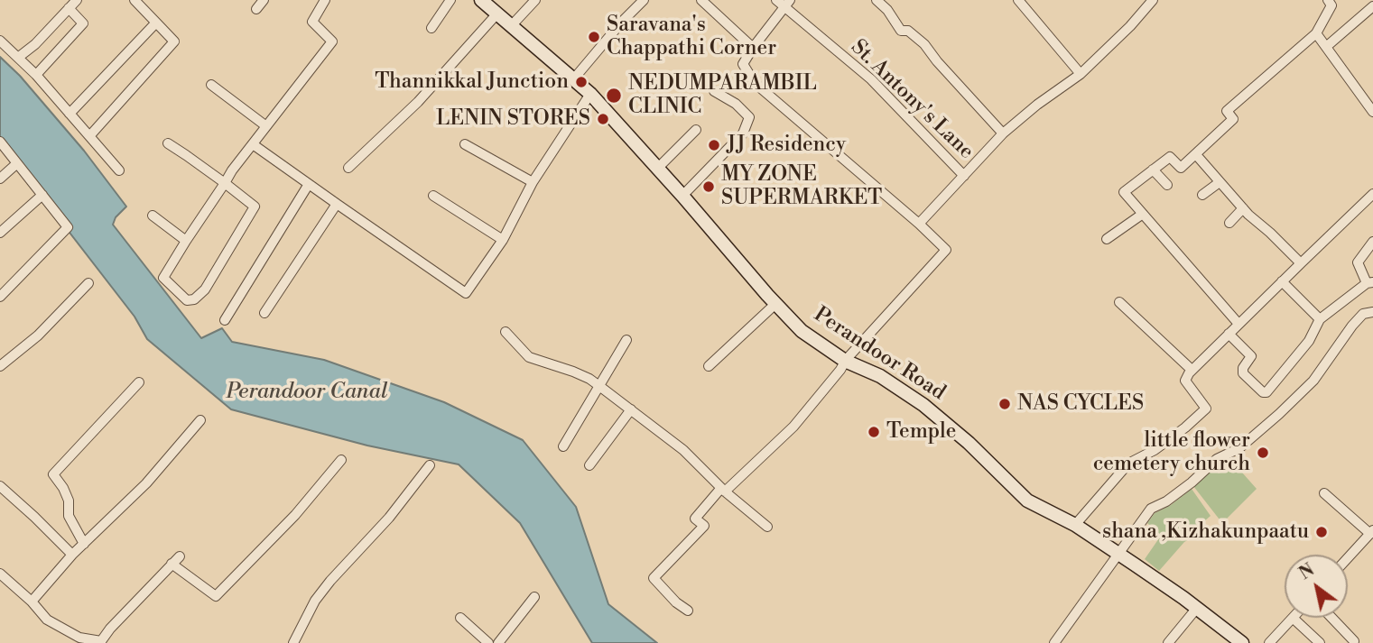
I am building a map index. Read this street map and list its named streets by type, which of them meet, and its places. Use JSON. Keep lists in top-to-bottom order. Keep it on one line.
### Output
{"streets":{"main road":["Perandoor Road"],"street":["St. Antony's Lane"]},"water":["Perandoor Canal"],"places":["Saravana's Chappathi Corner","Thannikkal Junction","NEDUMPARAMBIL CLINIC","LENIN STORES","JJ Residency","MY ZONE SUPERMARKET","NAS CYCLES","Temple","little flower cemetery church","shana ,Kizhakunpaatu"],"north":"top left"}
